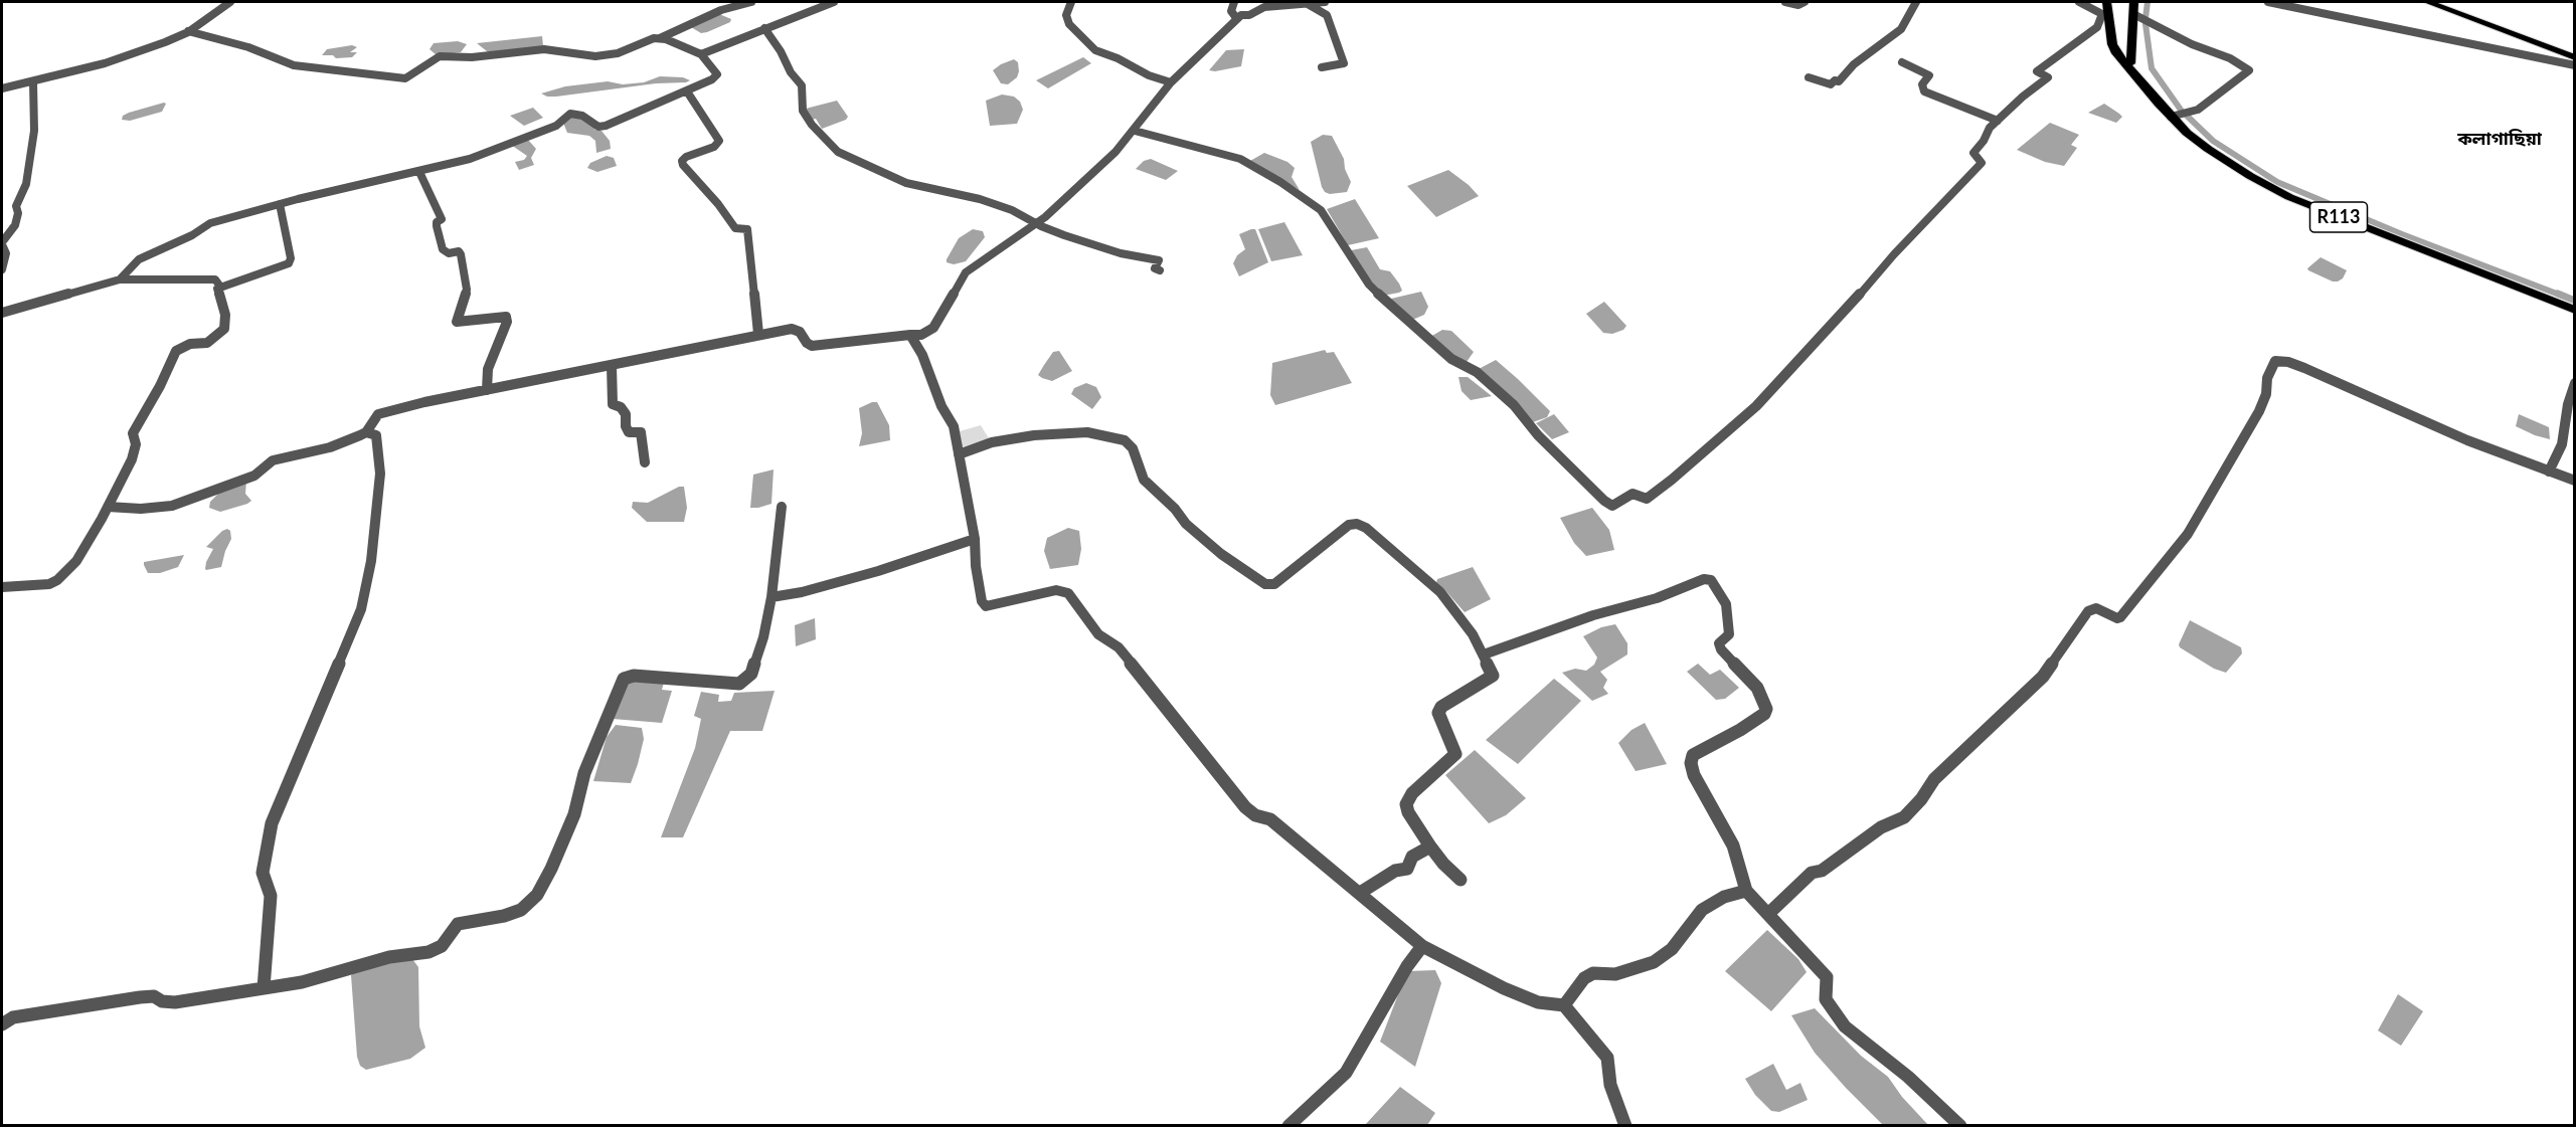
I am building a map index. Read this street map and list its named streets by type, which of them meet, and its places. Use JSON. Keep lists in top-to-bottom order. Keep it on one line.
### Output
{"streets":{"main road":["R113"]},"districts":["কলাগাছিয়া"]}
